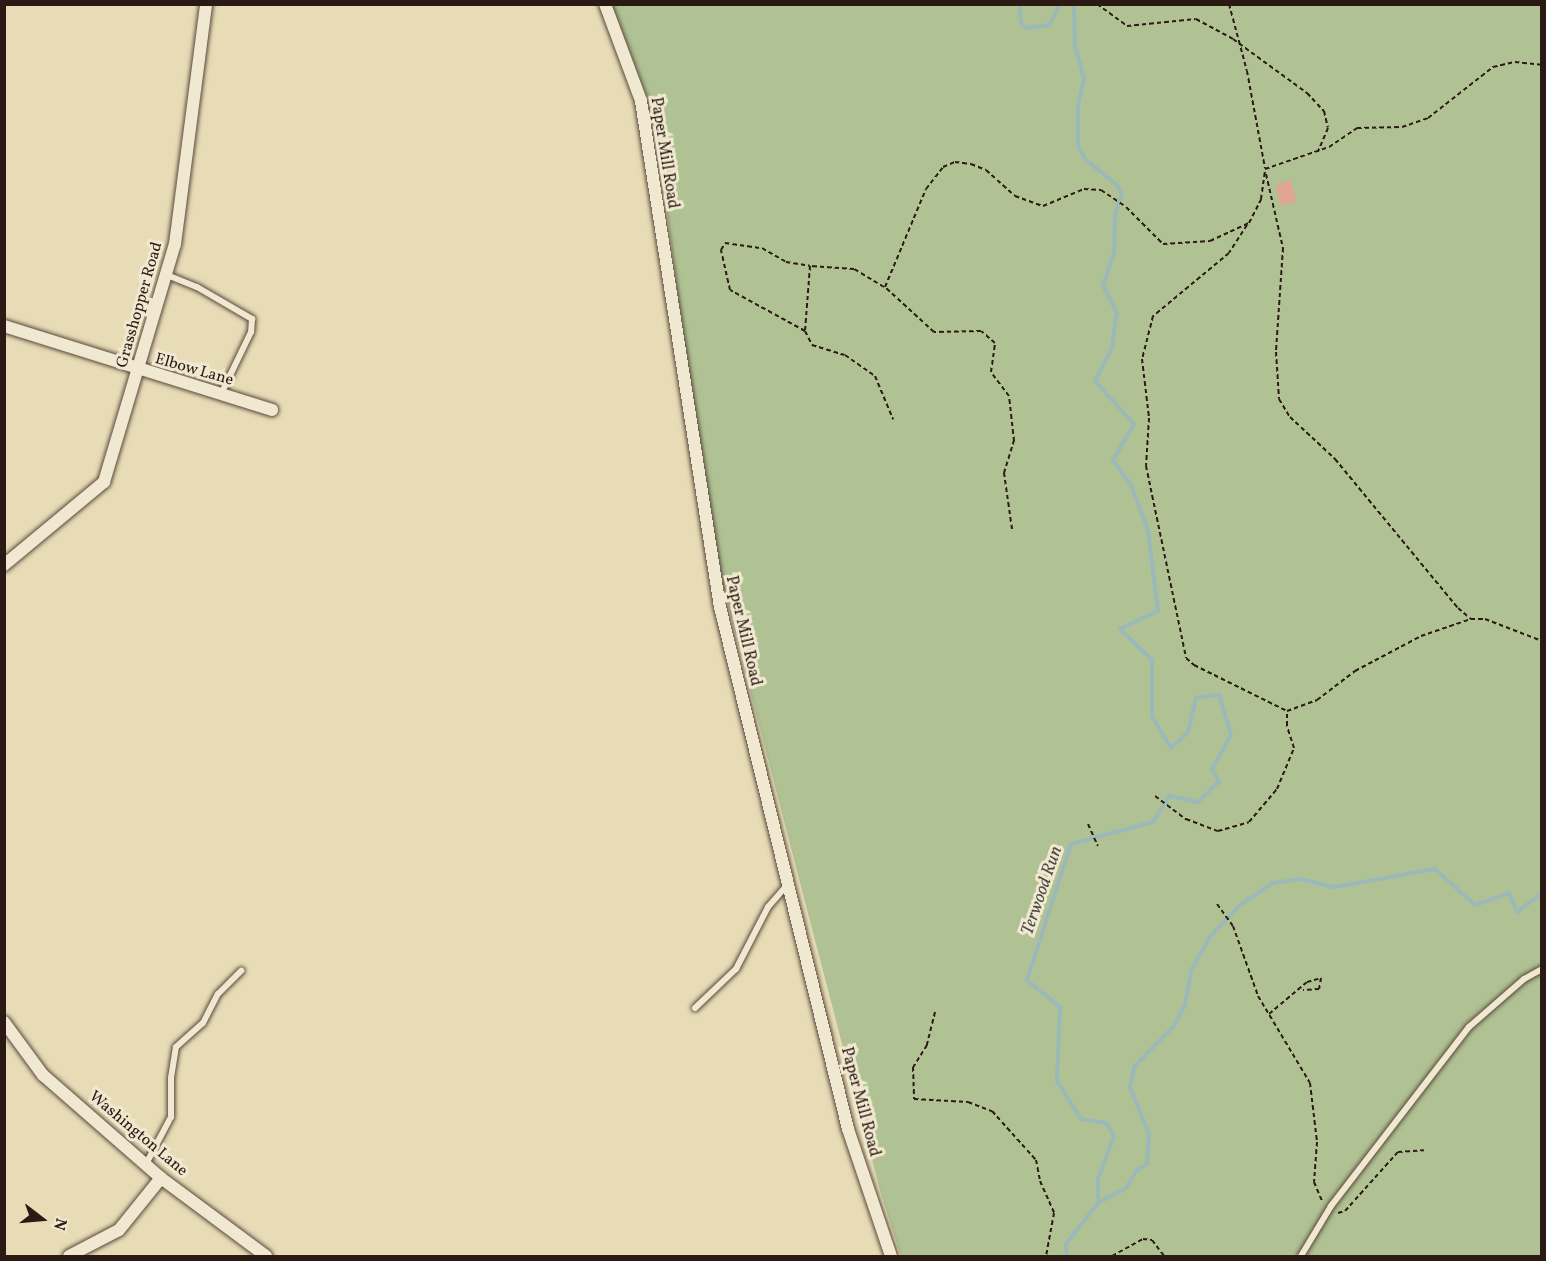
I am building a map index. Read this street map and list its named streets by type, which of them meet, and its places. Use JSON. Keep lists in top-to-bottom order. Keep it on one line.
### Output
{"streets":{"street":["Paper Mill Road","Grasshopper Road","Elbow Lane","Washington Lane"]},"crossings":[["Grasshopper Road","Elbow Lane"]],"water":["Terwood Run"],"north":"right"}
